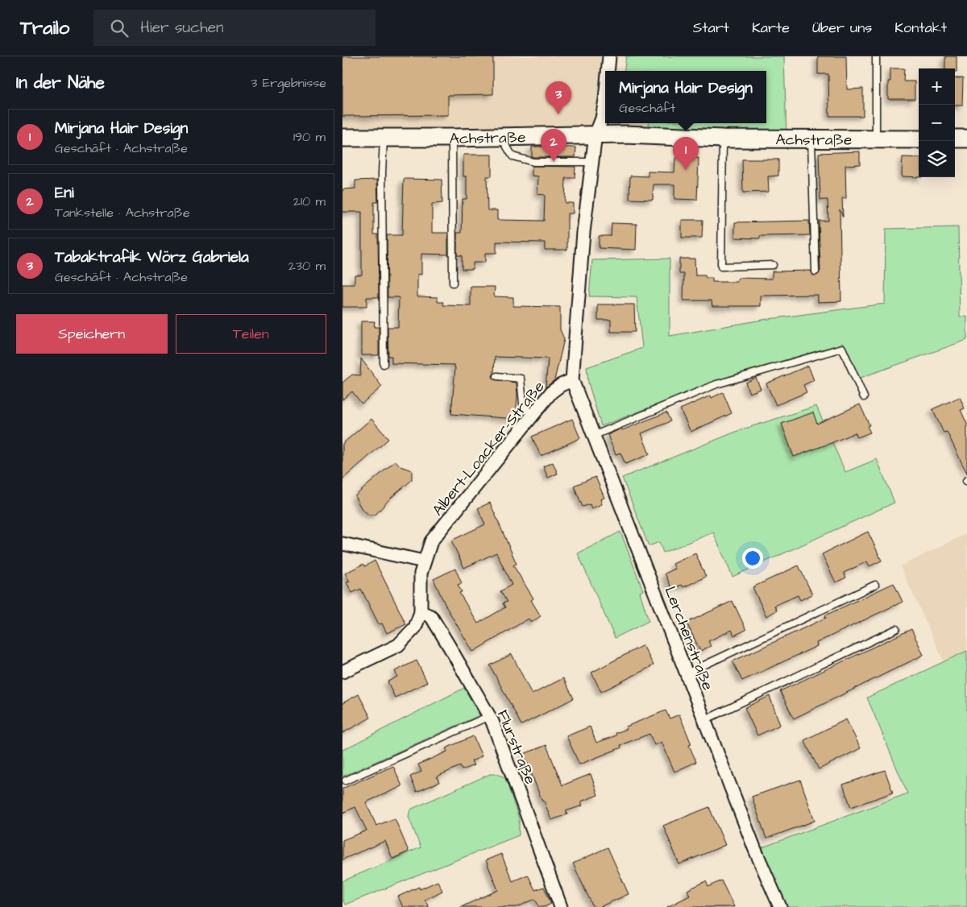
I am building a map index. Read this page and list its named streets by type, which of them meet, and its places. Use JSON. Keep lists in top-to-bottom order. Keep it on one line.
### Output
{"streets":{"main road":["Achstraße"],"street":["Albert-Loacker-Straße","Lerchenstraße","Flurstraße"]},"crossings":[["Albert-Loacker-Straße","Lerchenstraße"],["Albert-Loacker-Straße","Flurstraße"]],"page":{"header":"Trailo","search":"Hier suchen","nav":["Start","Karte","Über uns","Kontakt"],"heading":["In der Nähe","3 Ergebnisse"],"map_buttons":["+","−"],"popup":["Mirjana Hair Design","Geschäft"],"pins":["3","2","1"],"list":[{"mark":"1","name":"Mirjana Hair Design","note":"Geschäft · Achstraße","value":"190 m"},{"mark":"2","name":"Eni","note":"Tankstelle · Achstraße","value":"210 m"},{"mark":"3","name":"Tabaktrafik Wörz Gabriela","note":"Geschäft · Achstraße","value":"230 m"}],"buttons":["Speichern","Teilen"]}}
